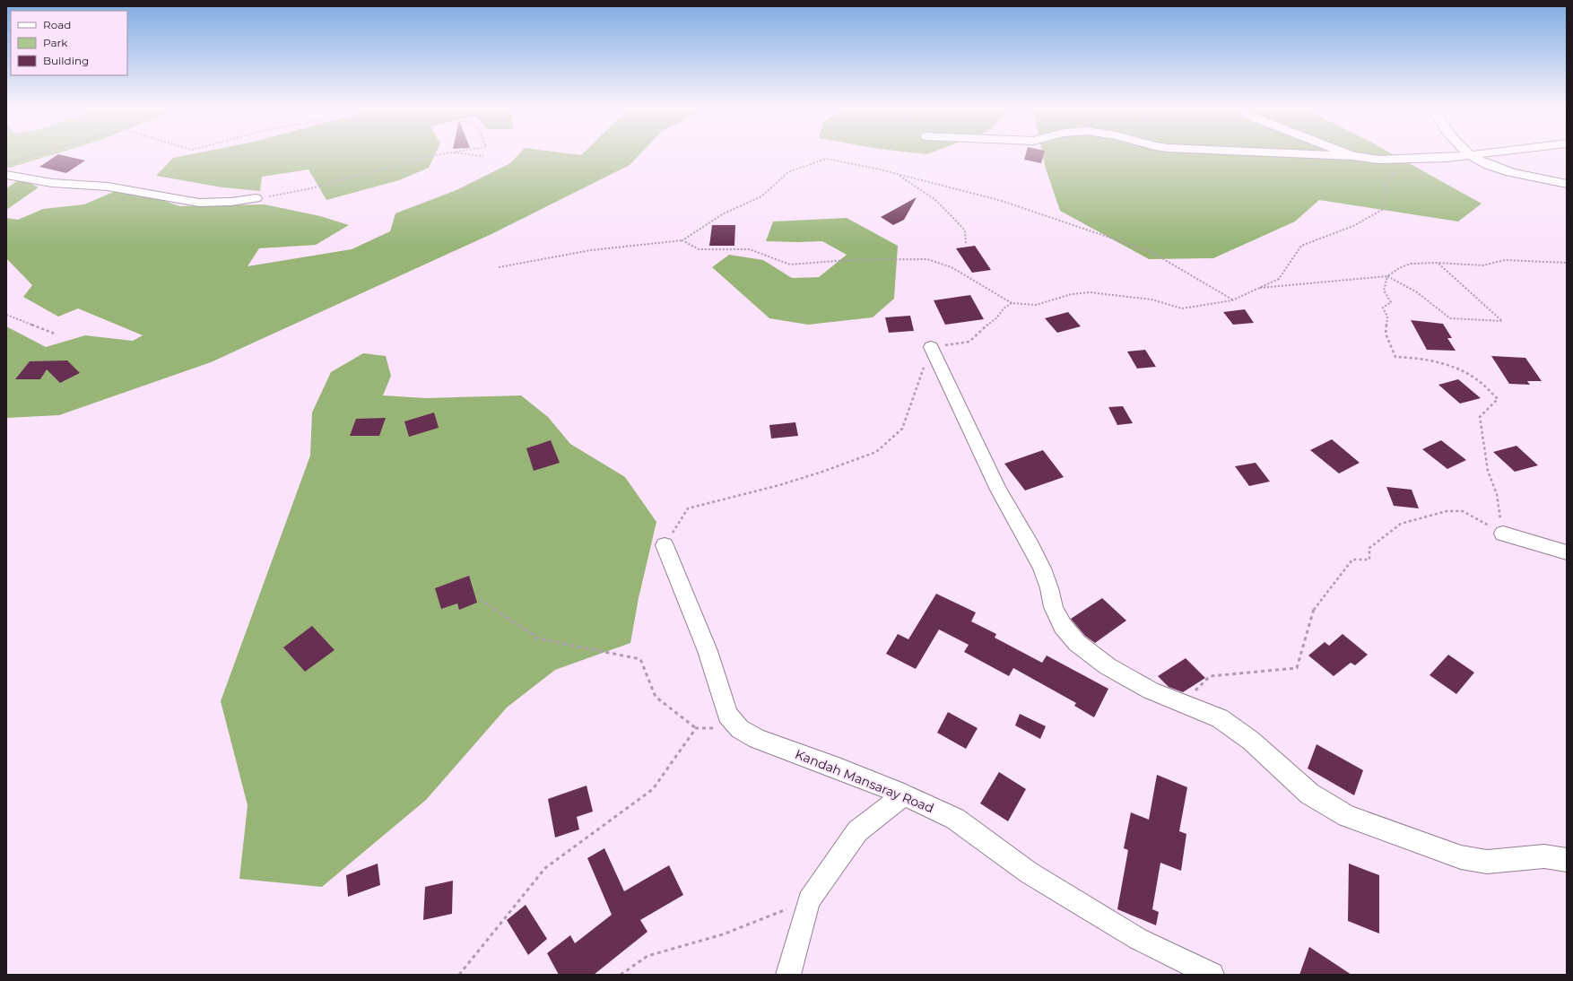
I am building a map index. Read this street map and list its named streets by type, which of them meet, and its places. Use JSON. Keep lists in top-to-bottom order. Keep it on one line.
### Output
{"streets":{"street":["Kandah Mansaray Road"]},"legend":["Road","Park","Building"]}
